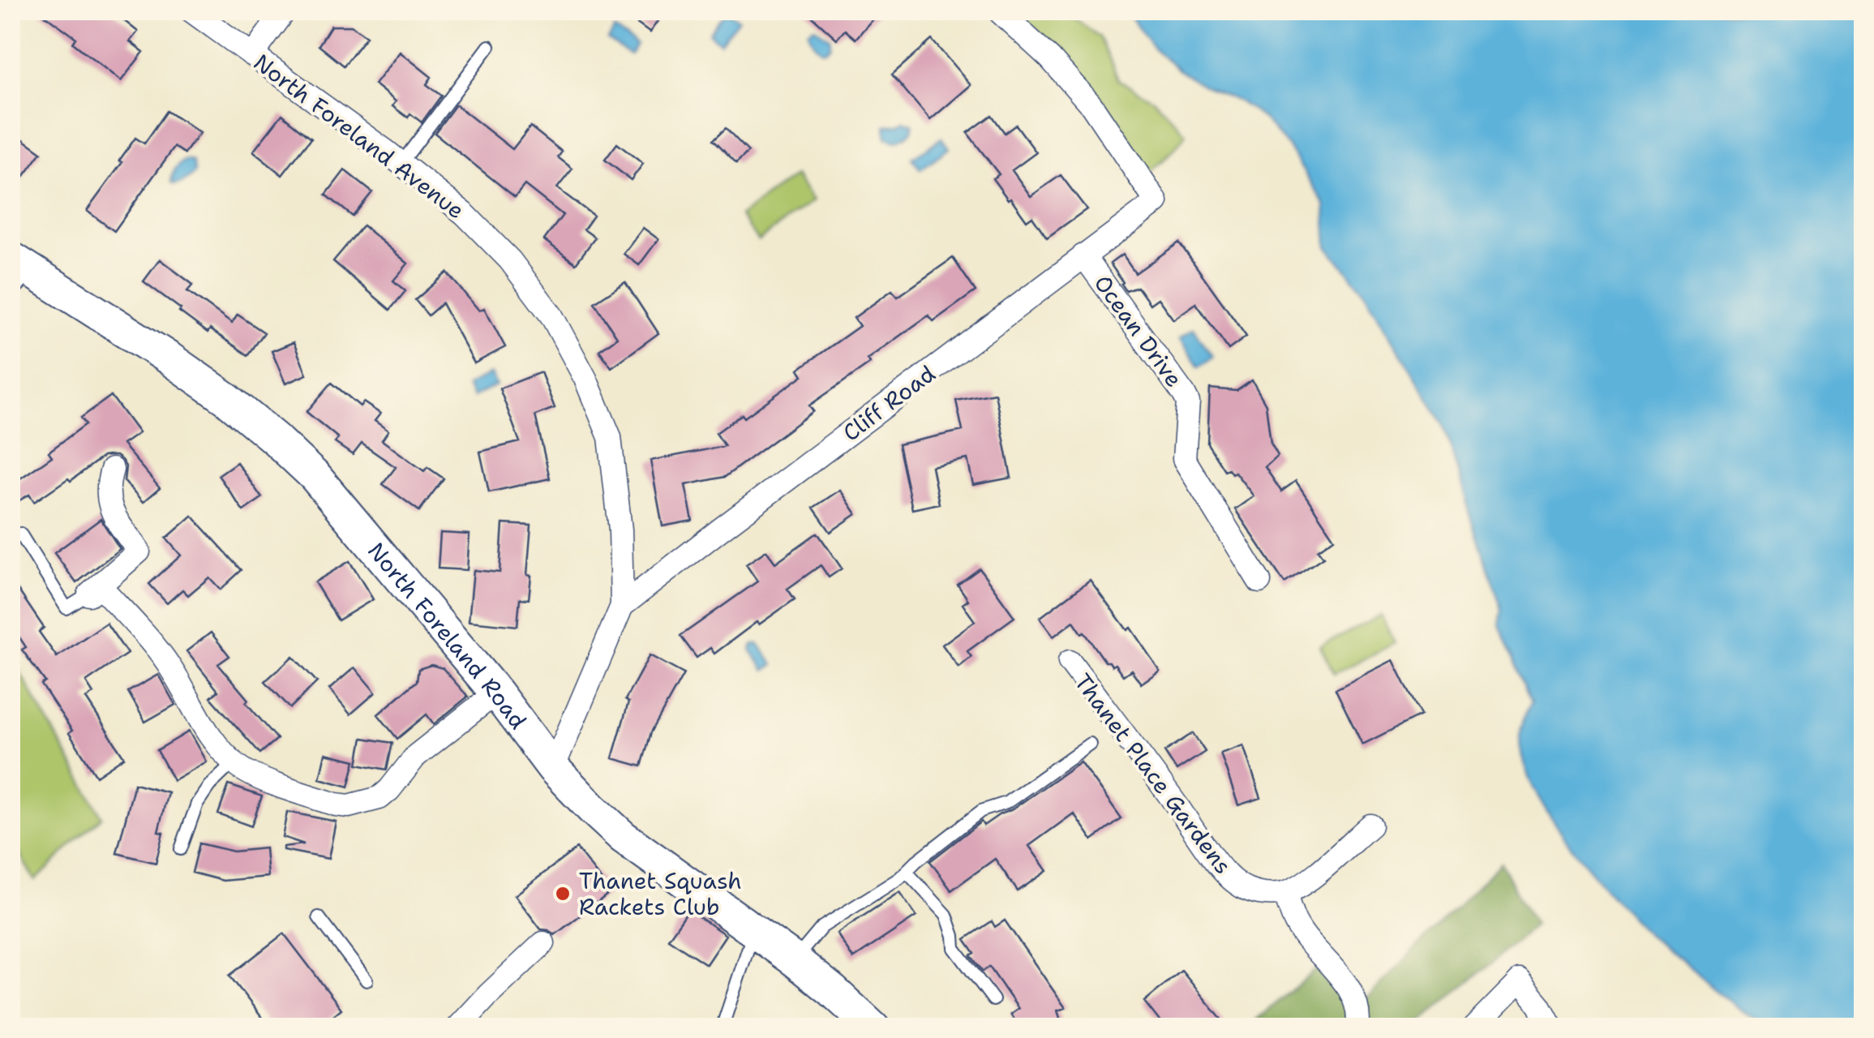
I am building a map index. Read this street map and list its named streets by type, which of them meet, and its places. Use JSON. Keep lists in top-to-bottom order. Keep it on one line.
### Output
{"streets":{"main road":["North Foreland Road"],"street":["North Foreland Avenue","Ocean Drive","Cliff Road","Thanet Place Gardens"]},"crossings":[["North Foreland Avenue","Cliff Road"],["North Foreland Avenue","North Foreland Road"],["Ocean Drive","Cliff Road"]],"places":["Thanet Squash Rackets Club"]}
